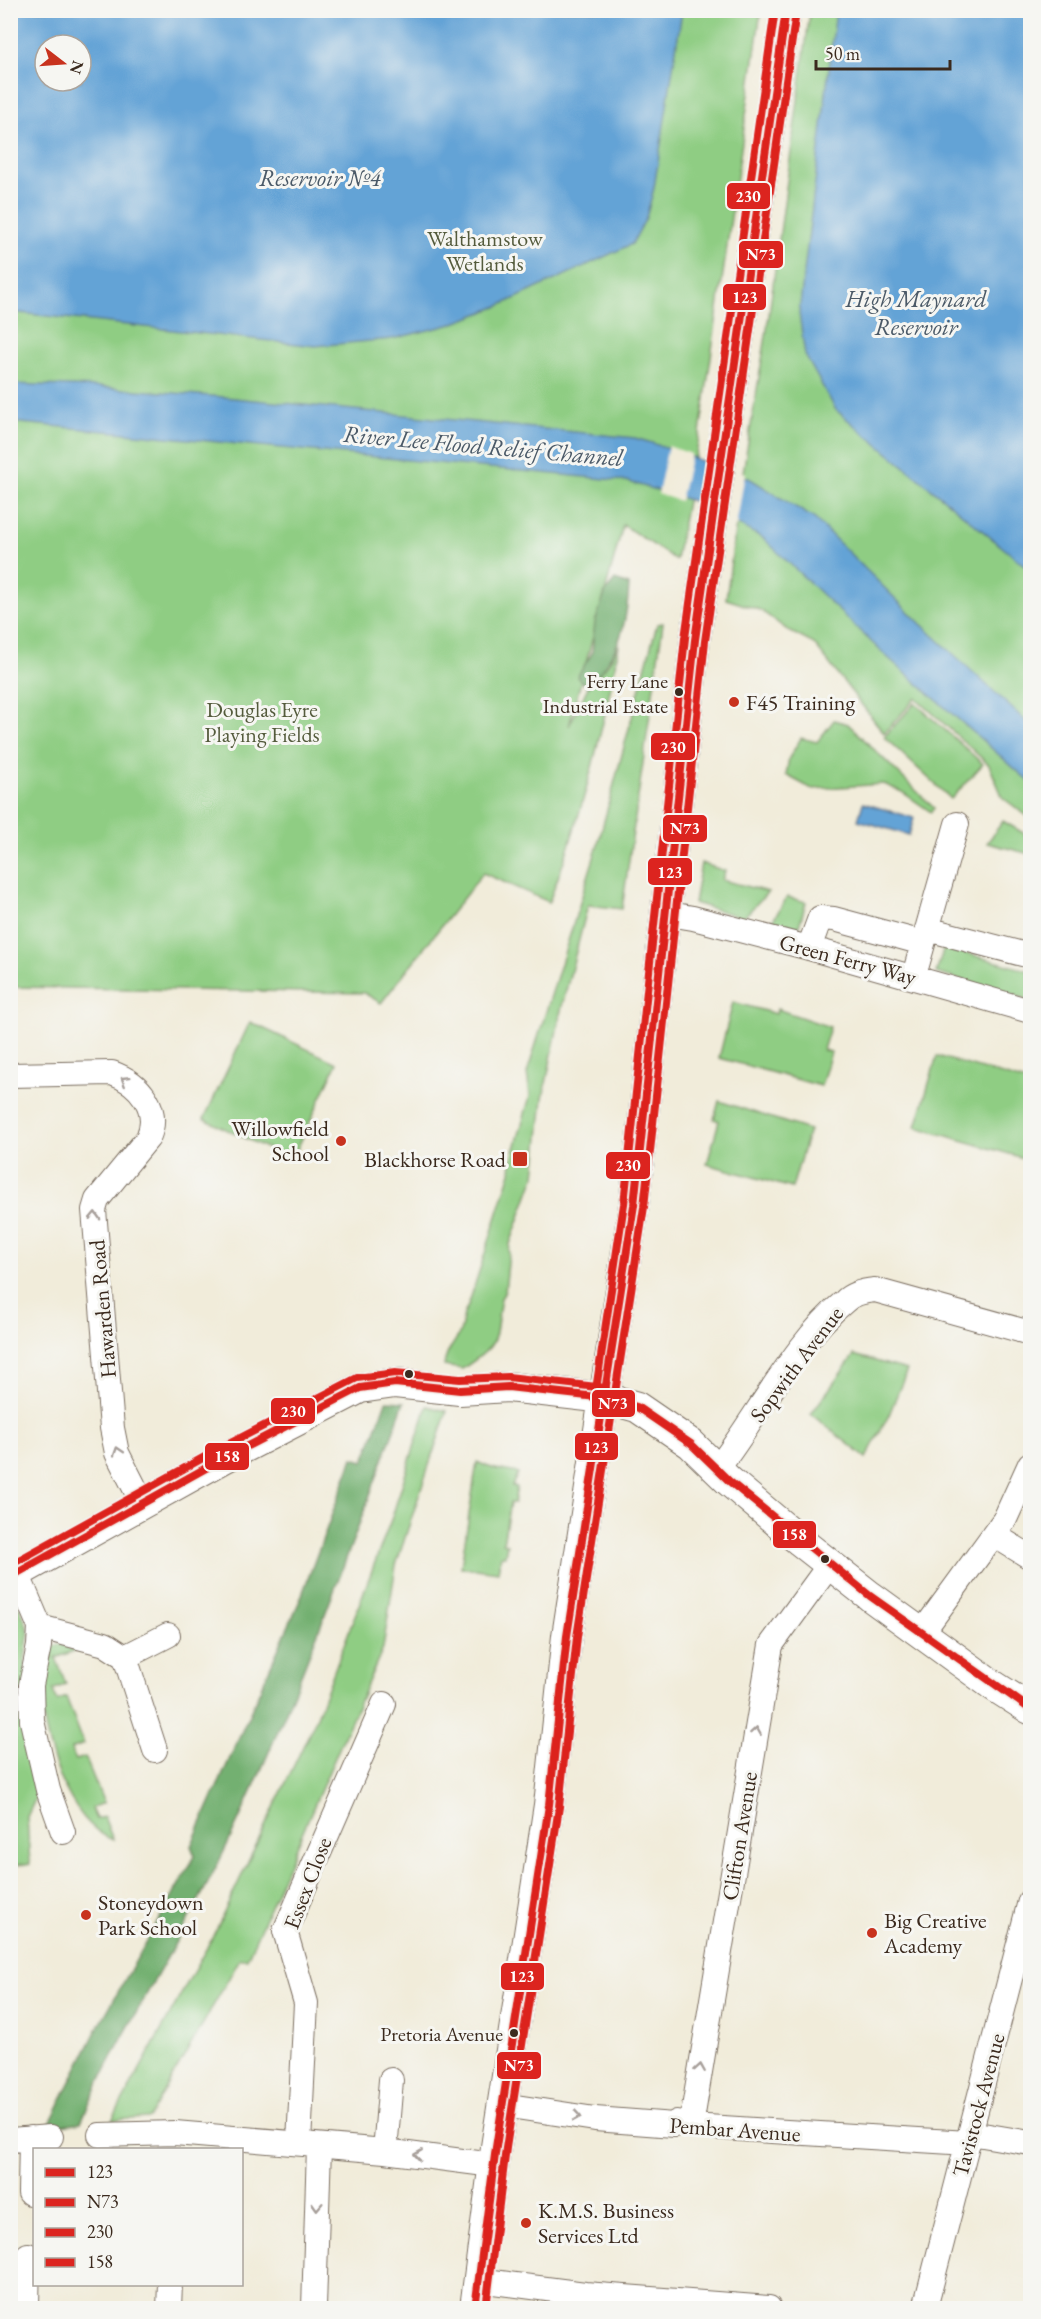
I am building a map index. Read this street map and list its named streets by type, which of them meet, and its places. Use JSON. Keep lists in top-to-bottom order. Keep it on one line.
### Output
{"streets":{"street":["Green Ferry Way","Hawarden Road","Sopwith Avenue","Clifton Avenue","Essex Close","Tavistock Avenue","Pembar Avenue"]},"crossings":[["Clifton Avenue","Pembar Avenue"],["Tavistock Avenue","Pembar Avenue"]],"one_way":["Clifton Avenue"],"water":["Reservoir №4","High Maynard Reservoir","River Lee Flood Relief Channel"],"parks":["Walthamstow Wetlands","Douglas Eyre Playing Fields"],"places":{"other":["Ferry Lane Industrial Estate","F45 Training","Willowfield School","Stoneydown Park School","Big Creative Academy","Pretoria Avenue","K.M.S. Business Services Ltd"],"transit":["Blackhorse Road"]},"lines":["transit line 123","transit line 230","transit line N73","transit line 158"],"legend":["123","N73","230","158"],"scale_bar":"50 m","north":"right"}
